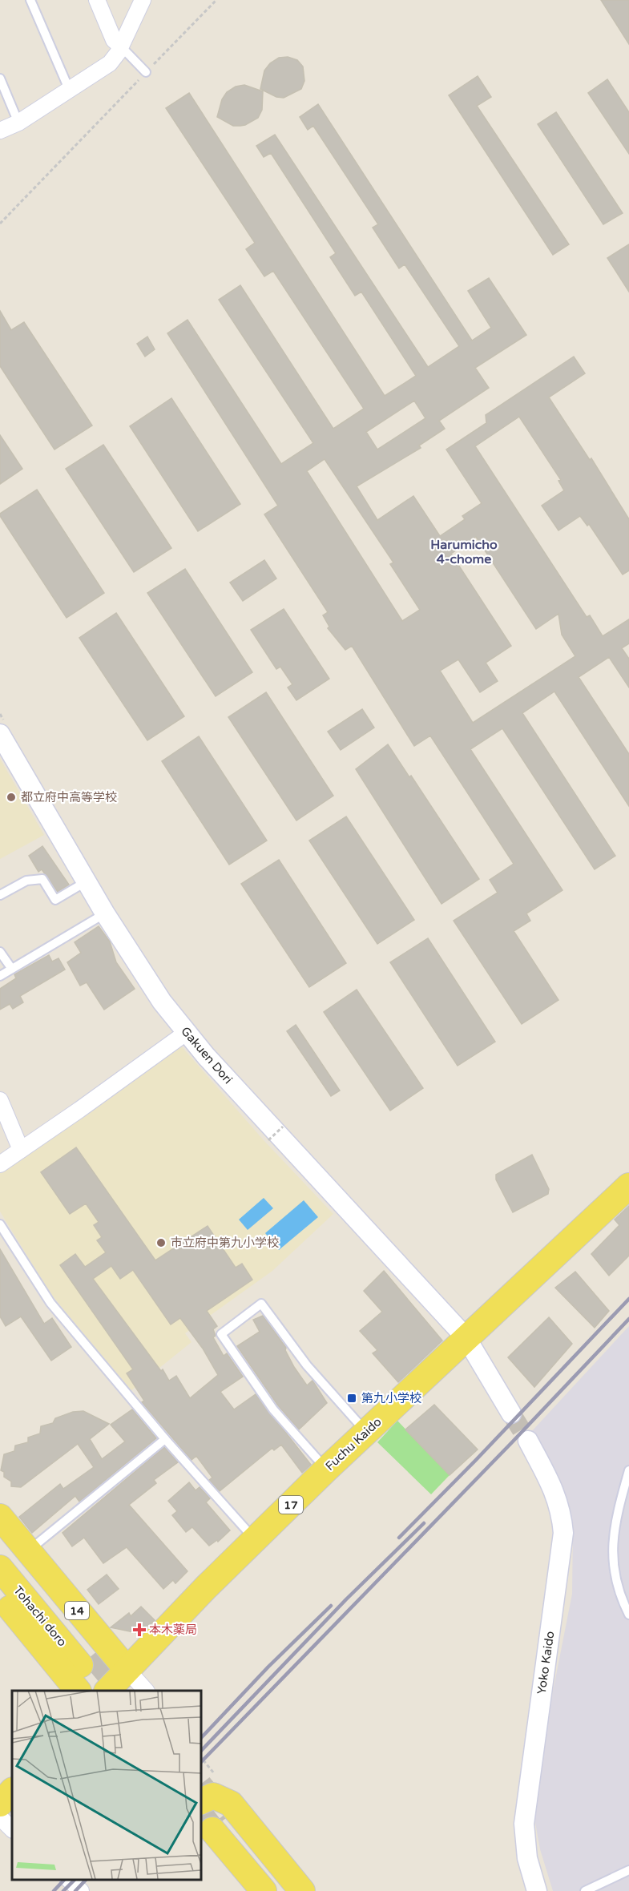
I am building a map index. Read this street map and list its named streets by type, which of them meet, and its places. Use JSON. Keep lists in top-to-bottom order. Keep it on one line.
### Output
{"streets":{"main road":["Fuchu Kaido","17","14","Tohachi doro"],"street":["Gakuen Dori","Yoko Kaido"]},"crossings":[["Gakuen Dori","Fuchu Kaido"],["Fuchu Kaido","14"]],"districts":["Harumicho 4-chome"],"places":{"other":["都立府中高等学校","市立府中第九小学校"],"transit":["第九小学校"],"health":["本木薬局"]}}
